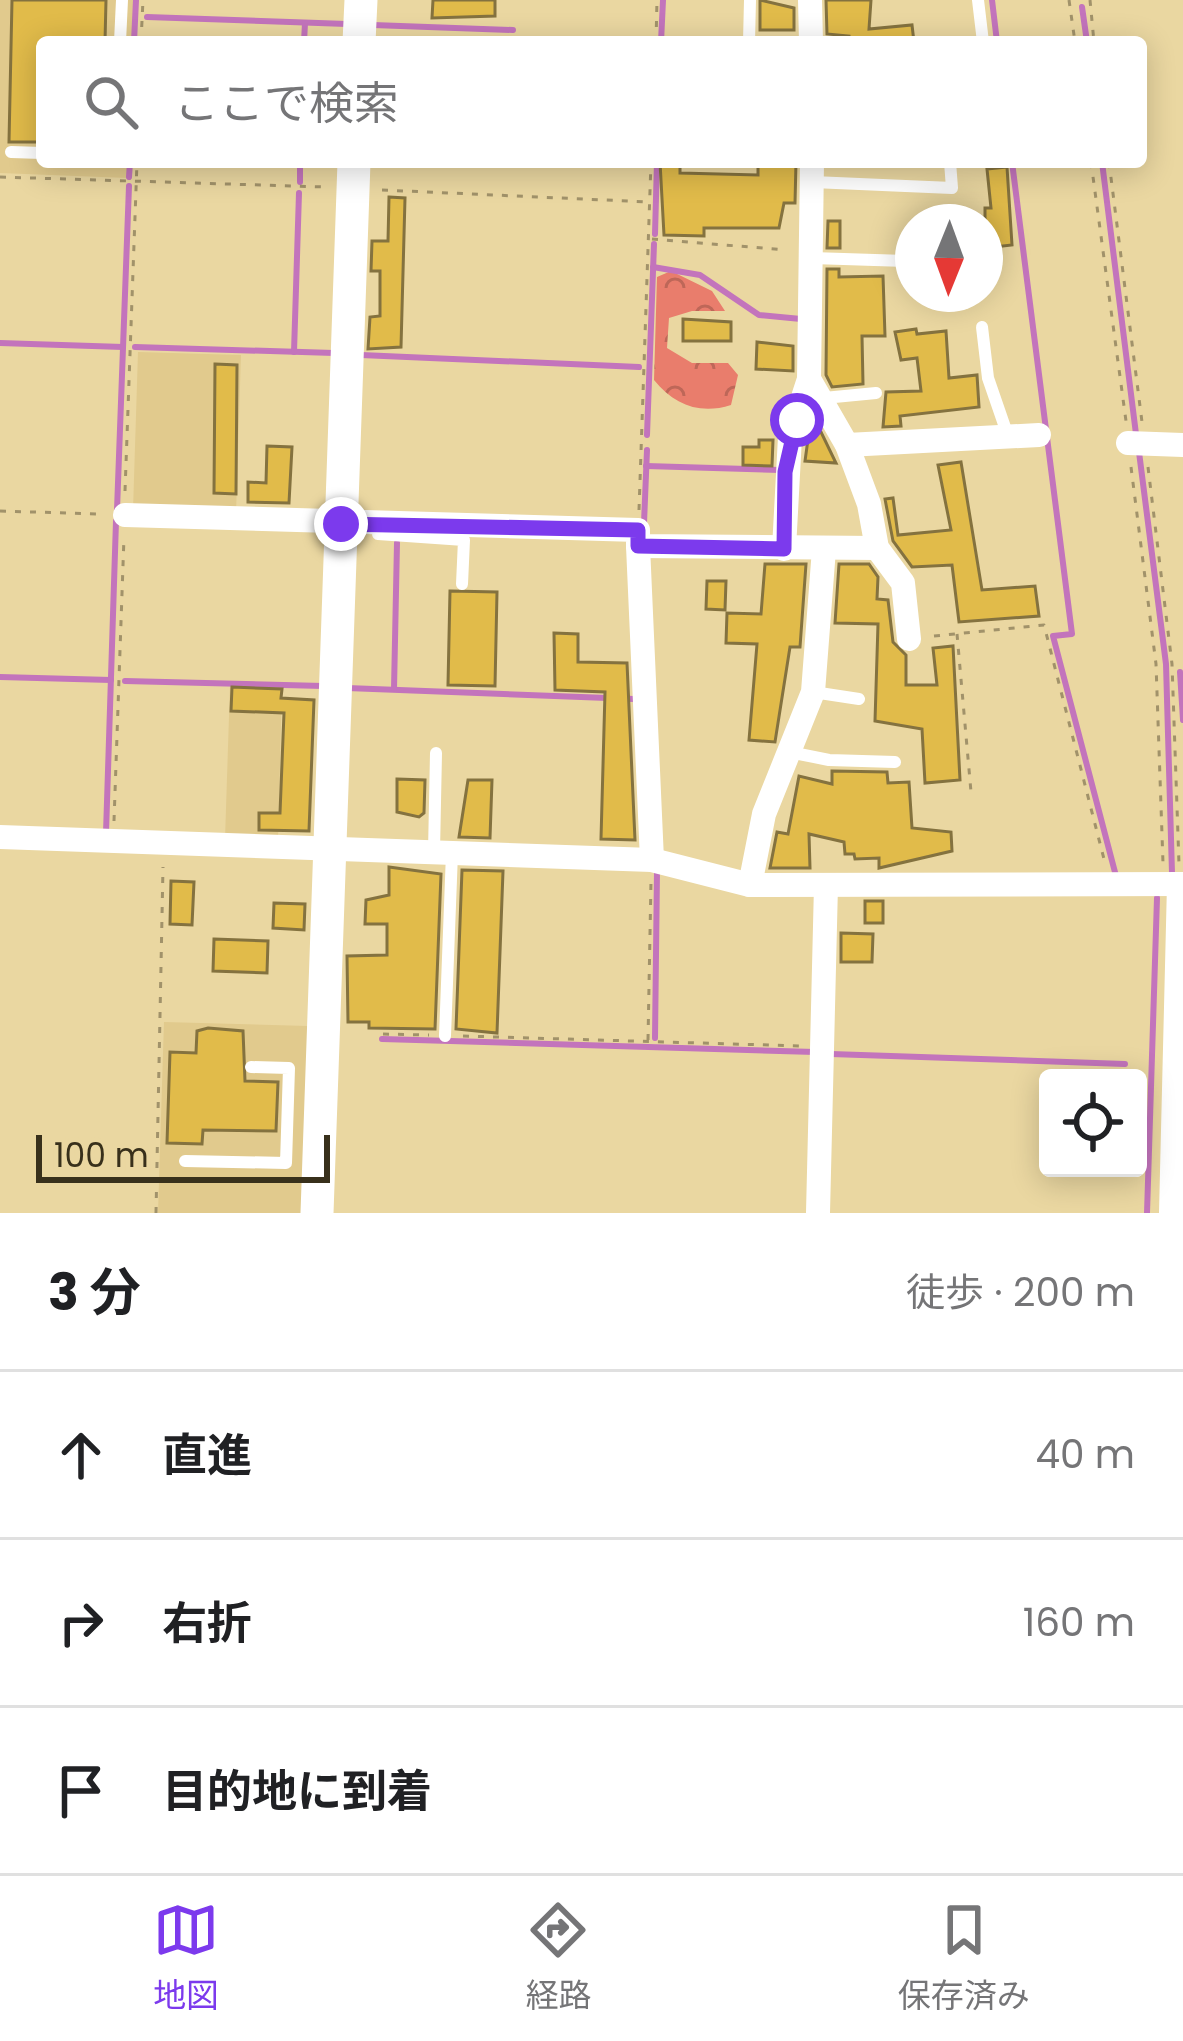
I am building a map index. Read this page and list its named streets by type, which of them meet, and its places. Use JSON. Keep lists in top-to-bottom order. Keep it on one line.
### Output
{"scale_bar":"100 m","north":"bottom","page":{"search":"ここで検索","scale":"100 m","heading":["3 分","徒歩 · 200 m"],"list":[["直進","40 m"],["右折","160 m"],"目的地に到着"],"nav":["地図","経路","保存済み"]}}
